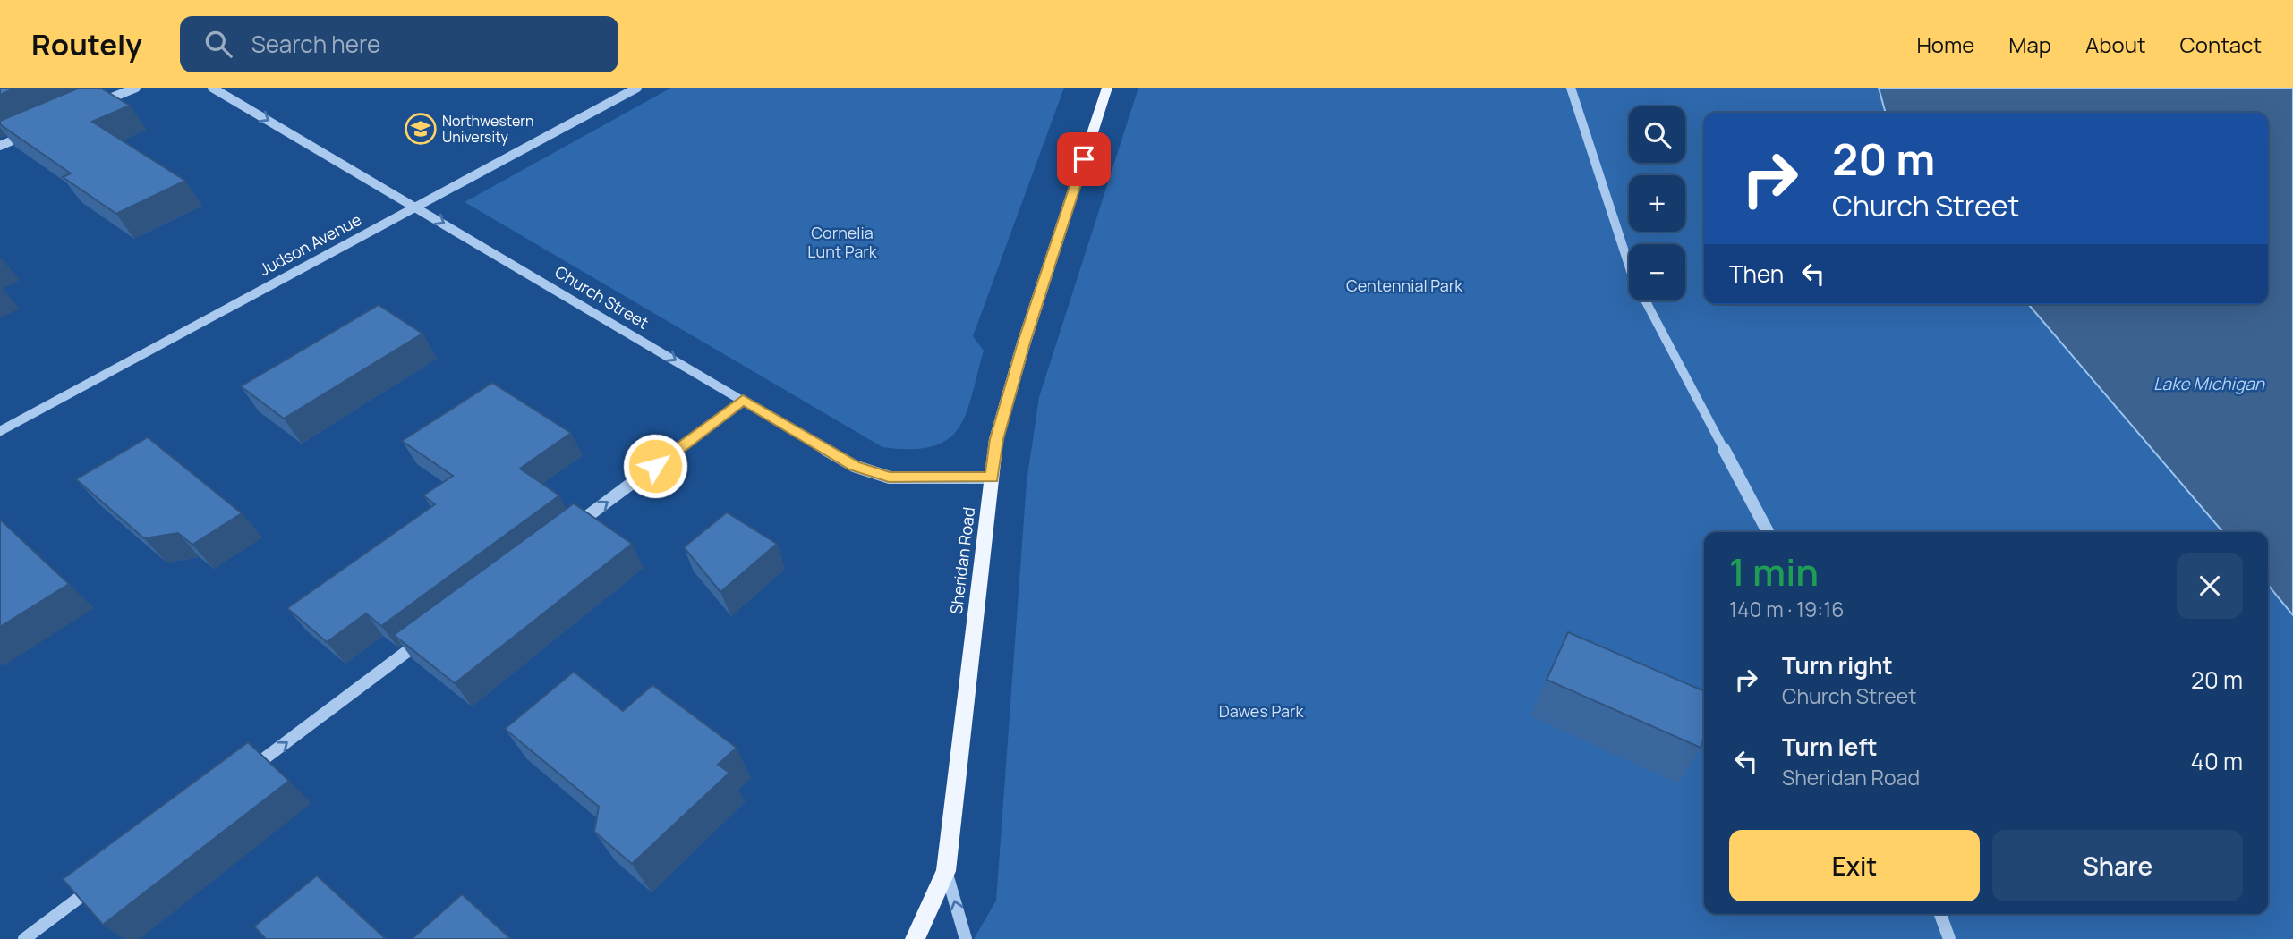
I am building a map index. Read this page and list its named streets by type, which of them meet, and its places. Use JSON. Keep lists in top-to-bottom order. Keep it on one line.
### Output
{"streets":{"main road":["Sheridan Road"],"street":["Judson Avenue","Church Street"]},"crossings":[["Judson Avenue","Church Street"],["Church Street","Sheridan Road"]],"one_way":["Church Street"],"water":["Lake Michigan"],"parks":["Cornelia Lunt Park","Centennial Park","Dawes Park"],"places":{"school or university":["Northwestern University"]},"page":{"header":"Routely","search":"Search here","nav":["Home","Map","About","Contact"],"map_buttons":["+","−"],"turn":["20 m","Church Street"],"then":"Then","heading":["1 min","140 m · 19:16"],"list":[{"name":"Turn right","note":"Church Street","value":"20 m"},{"name":"Turn left","note":"Sheridan Road","value":"40 m"}],"buttons":["Exit","Share"]}}
